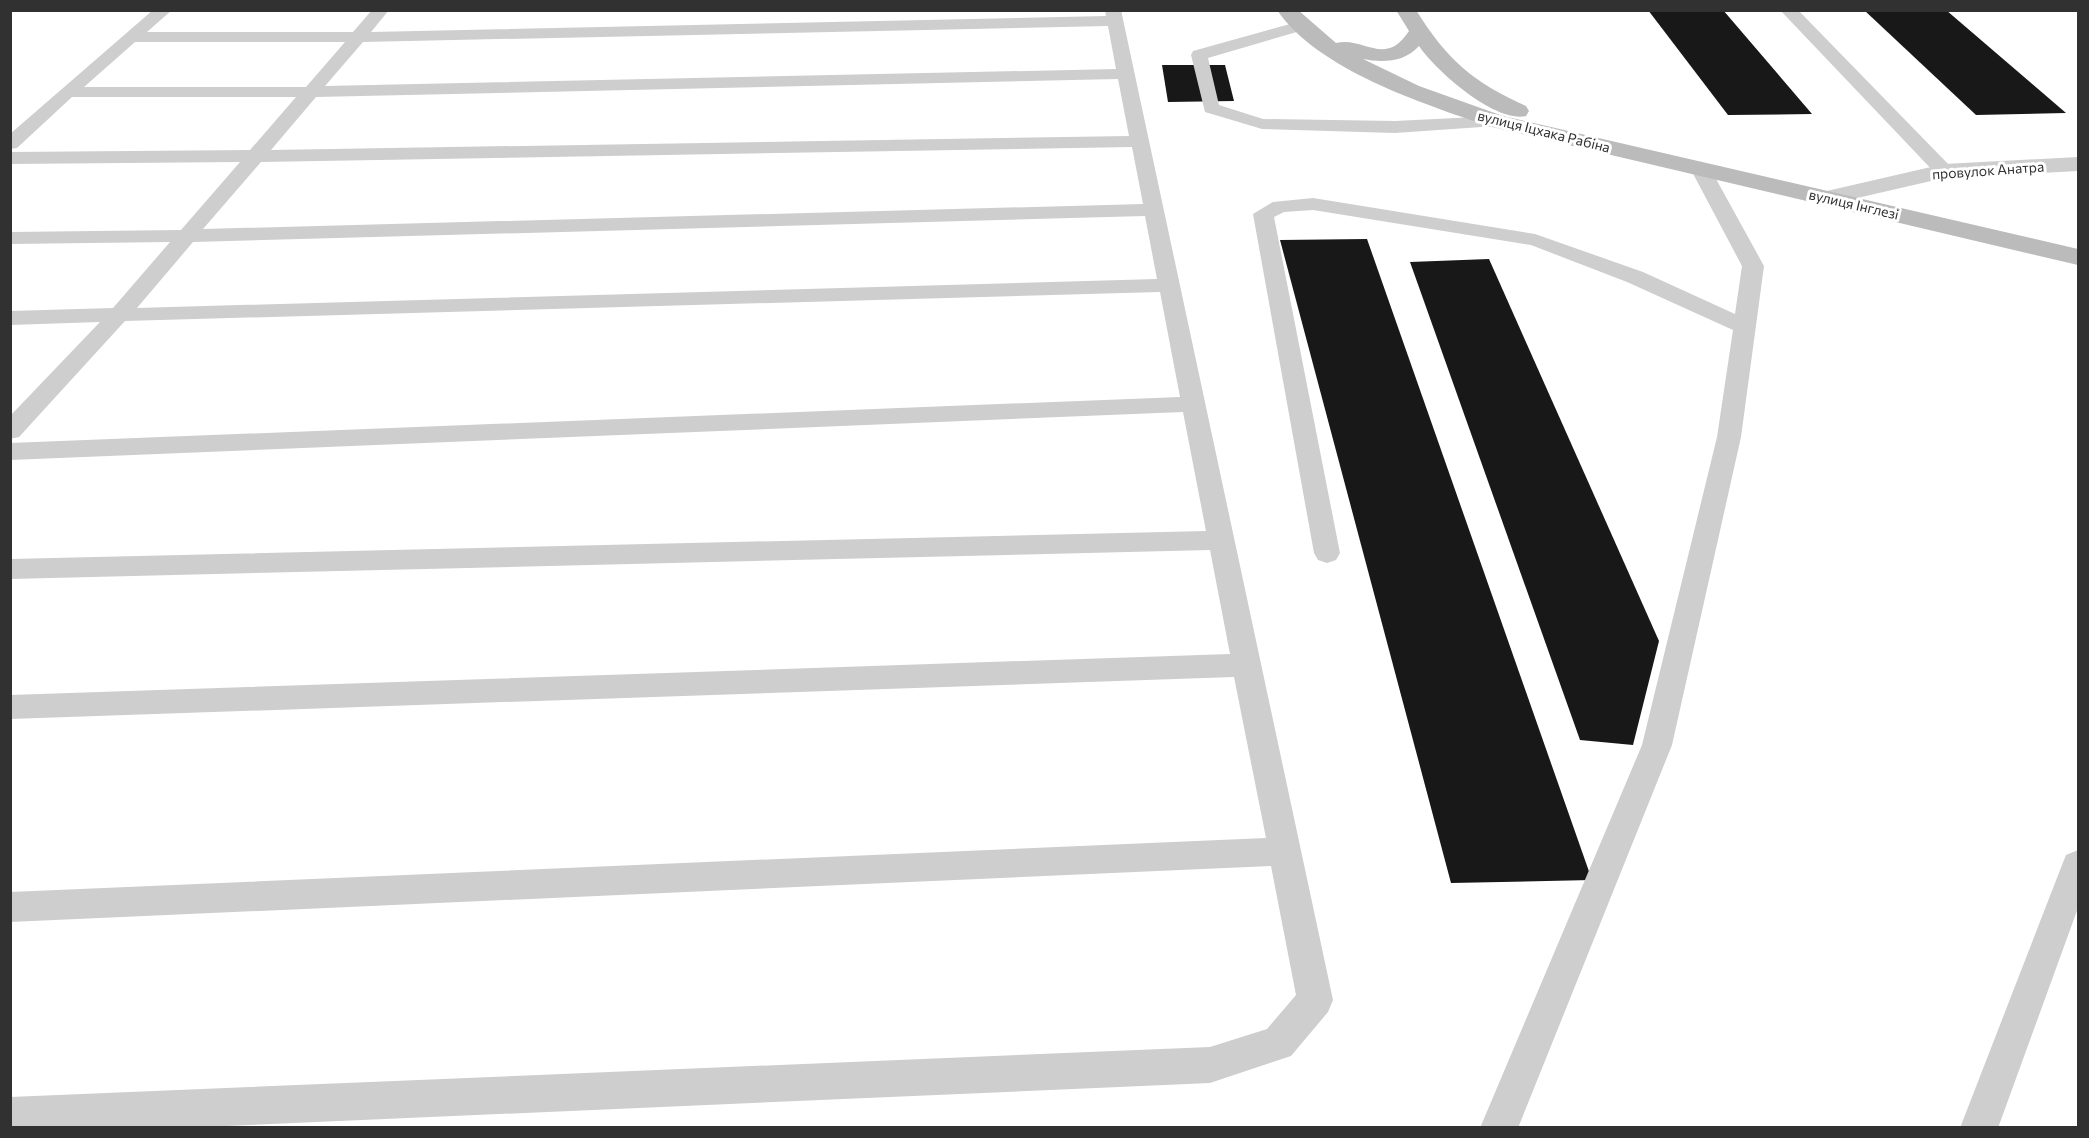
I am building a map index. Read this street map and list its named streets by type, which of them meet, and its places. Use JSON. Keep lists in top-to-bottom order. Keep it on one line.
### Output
{"streets":{"main road":["вулиця Іцхака Рабіна","вулиця Інглезі"],"street":["провулок Анатра"]},"crossings":[["вулиця Іцхака Рабіна","вулиця Інглезі"],["провулок Анатра","вулиця Інглезі"]]}
